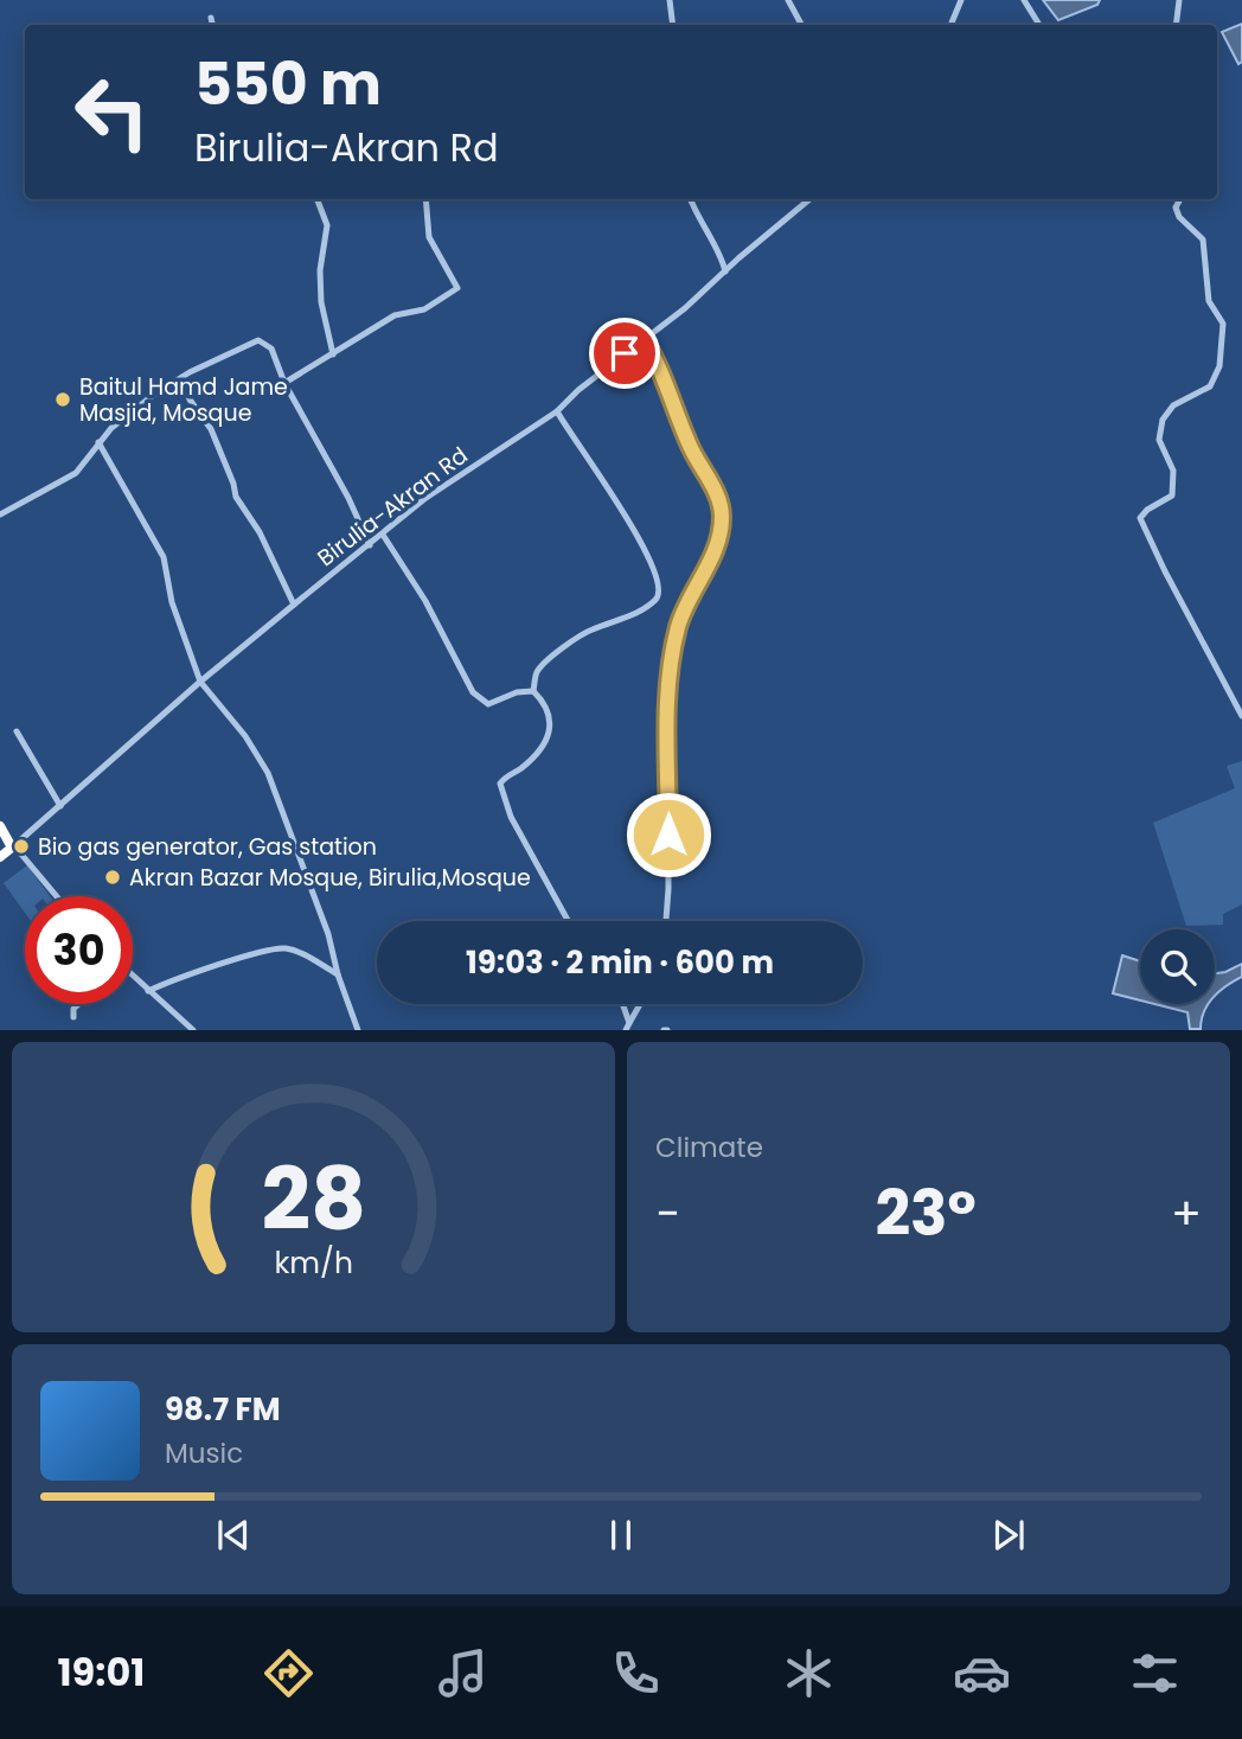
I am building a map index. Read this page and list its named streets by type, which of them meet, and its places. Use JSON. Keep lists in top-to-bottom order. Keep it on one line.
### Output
{"streets":{"highway":["Birulia-Akran Rd"]},"places":["Baitul Hamd Jame Masjid, Mosque","Bio gas generator, Gas station","Akran Bazar Mosque, Birulia,Mosque"],"page":{"turn":["550 m","Birulia-Akran Rd"],"limit":"30","trip":"19:03 · 2 min · 600 m","tile":"Climate","heat":["−","23°","+"],"song":["98.7 FM","Music"],"tabs":"19:01","gauge":["28","km/h"]}}
